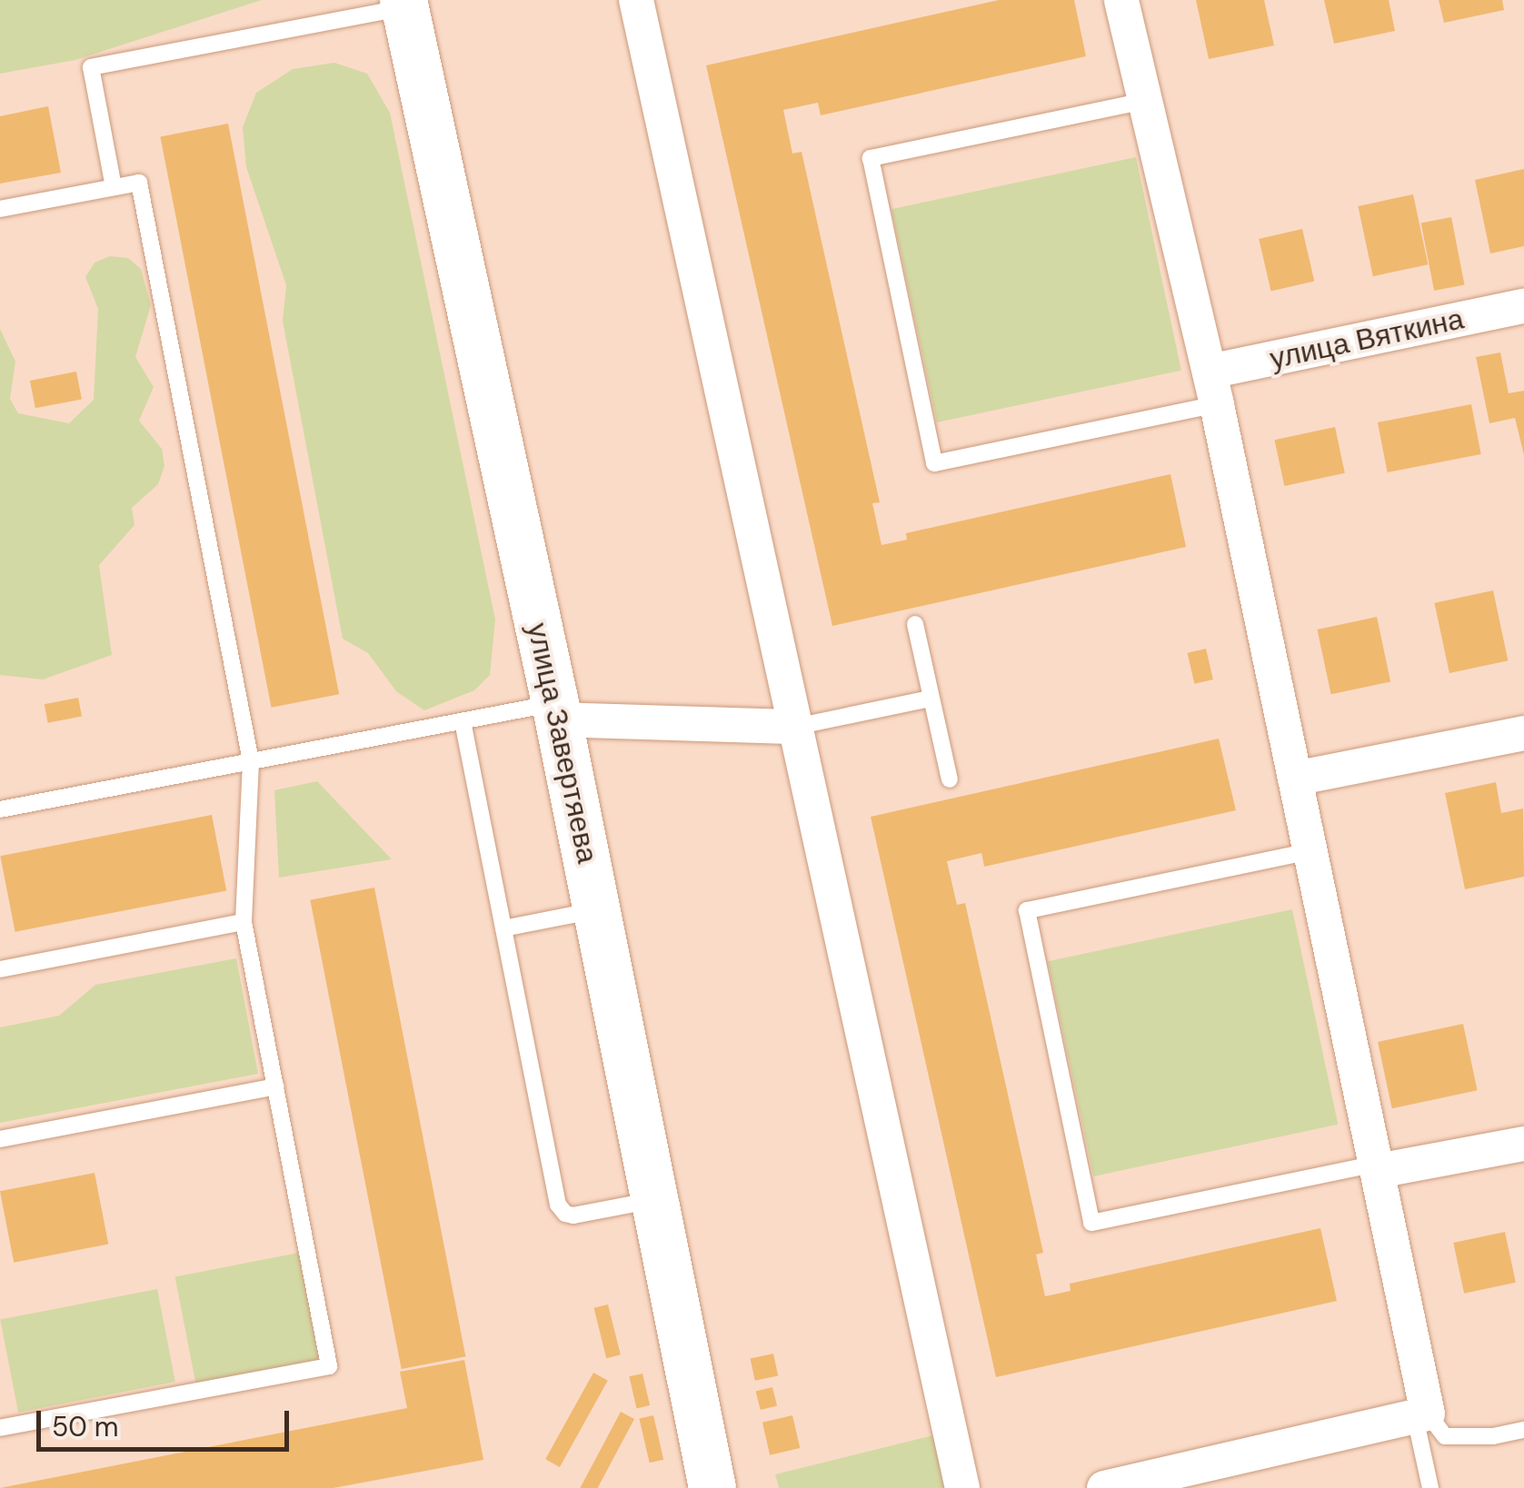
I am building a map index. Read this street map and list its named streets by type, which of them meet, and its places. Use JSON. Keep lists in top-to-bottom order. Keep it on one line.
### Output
{"streets":{"main road":["улица Завертяева"],"street":["улица Вяткина"]},"scale_bar":"50 m"}
